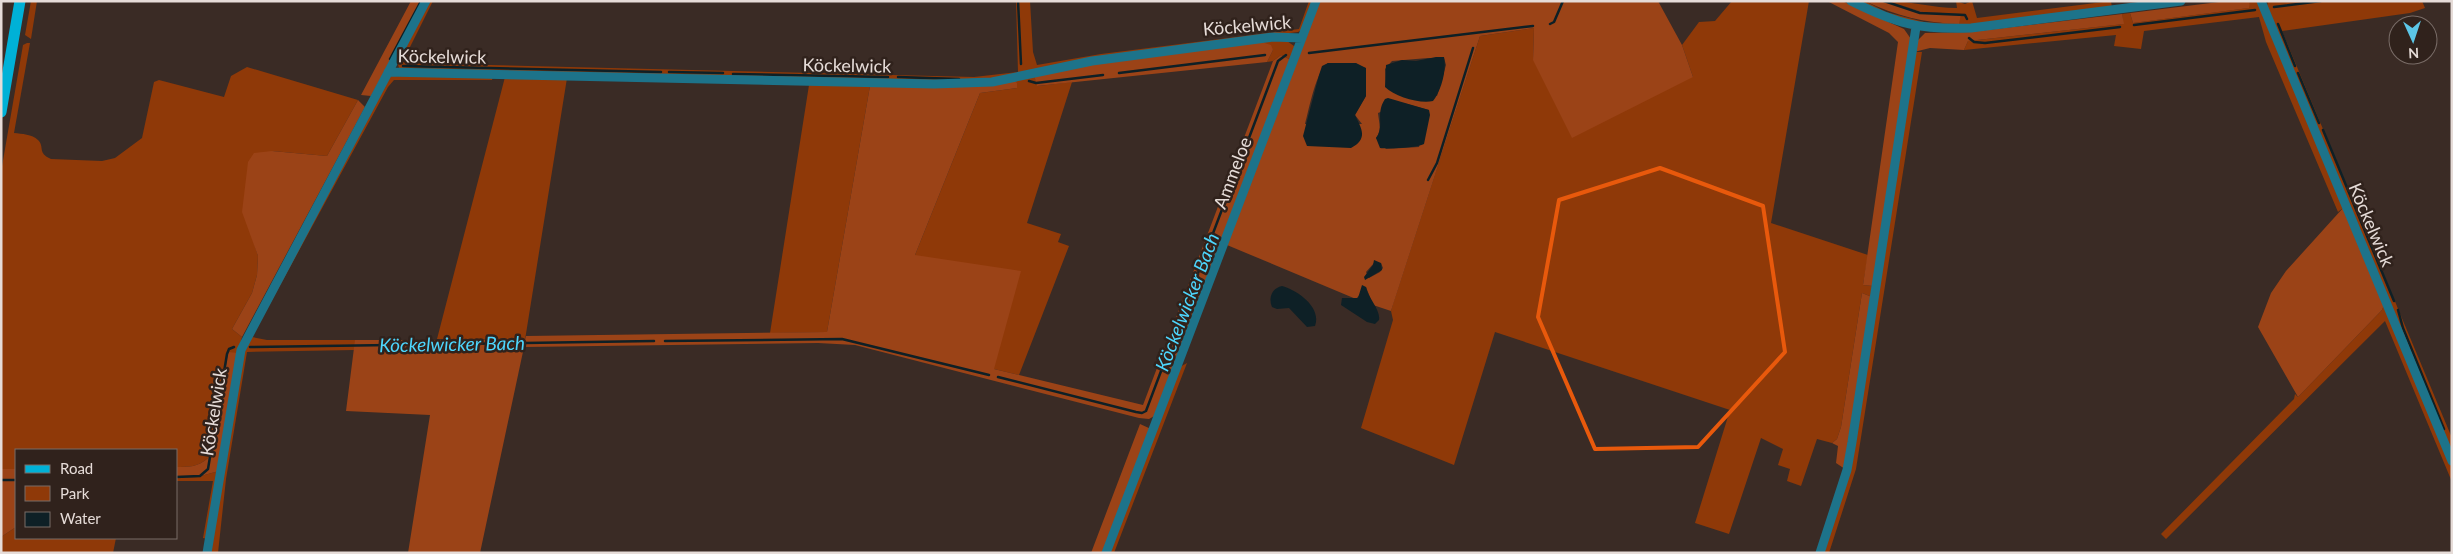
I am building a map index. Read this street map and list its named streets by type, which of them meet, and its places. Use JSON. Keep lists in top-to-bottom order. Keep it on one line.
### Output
{"streets":{"street":["Köckelwick","Ammeloe"]},"crossings":[["Köckelwick","Ammeloe"]],"water":["Köckelwicker Bach"],"legend":["Road","Park","Water"],"north":"bottom"}
